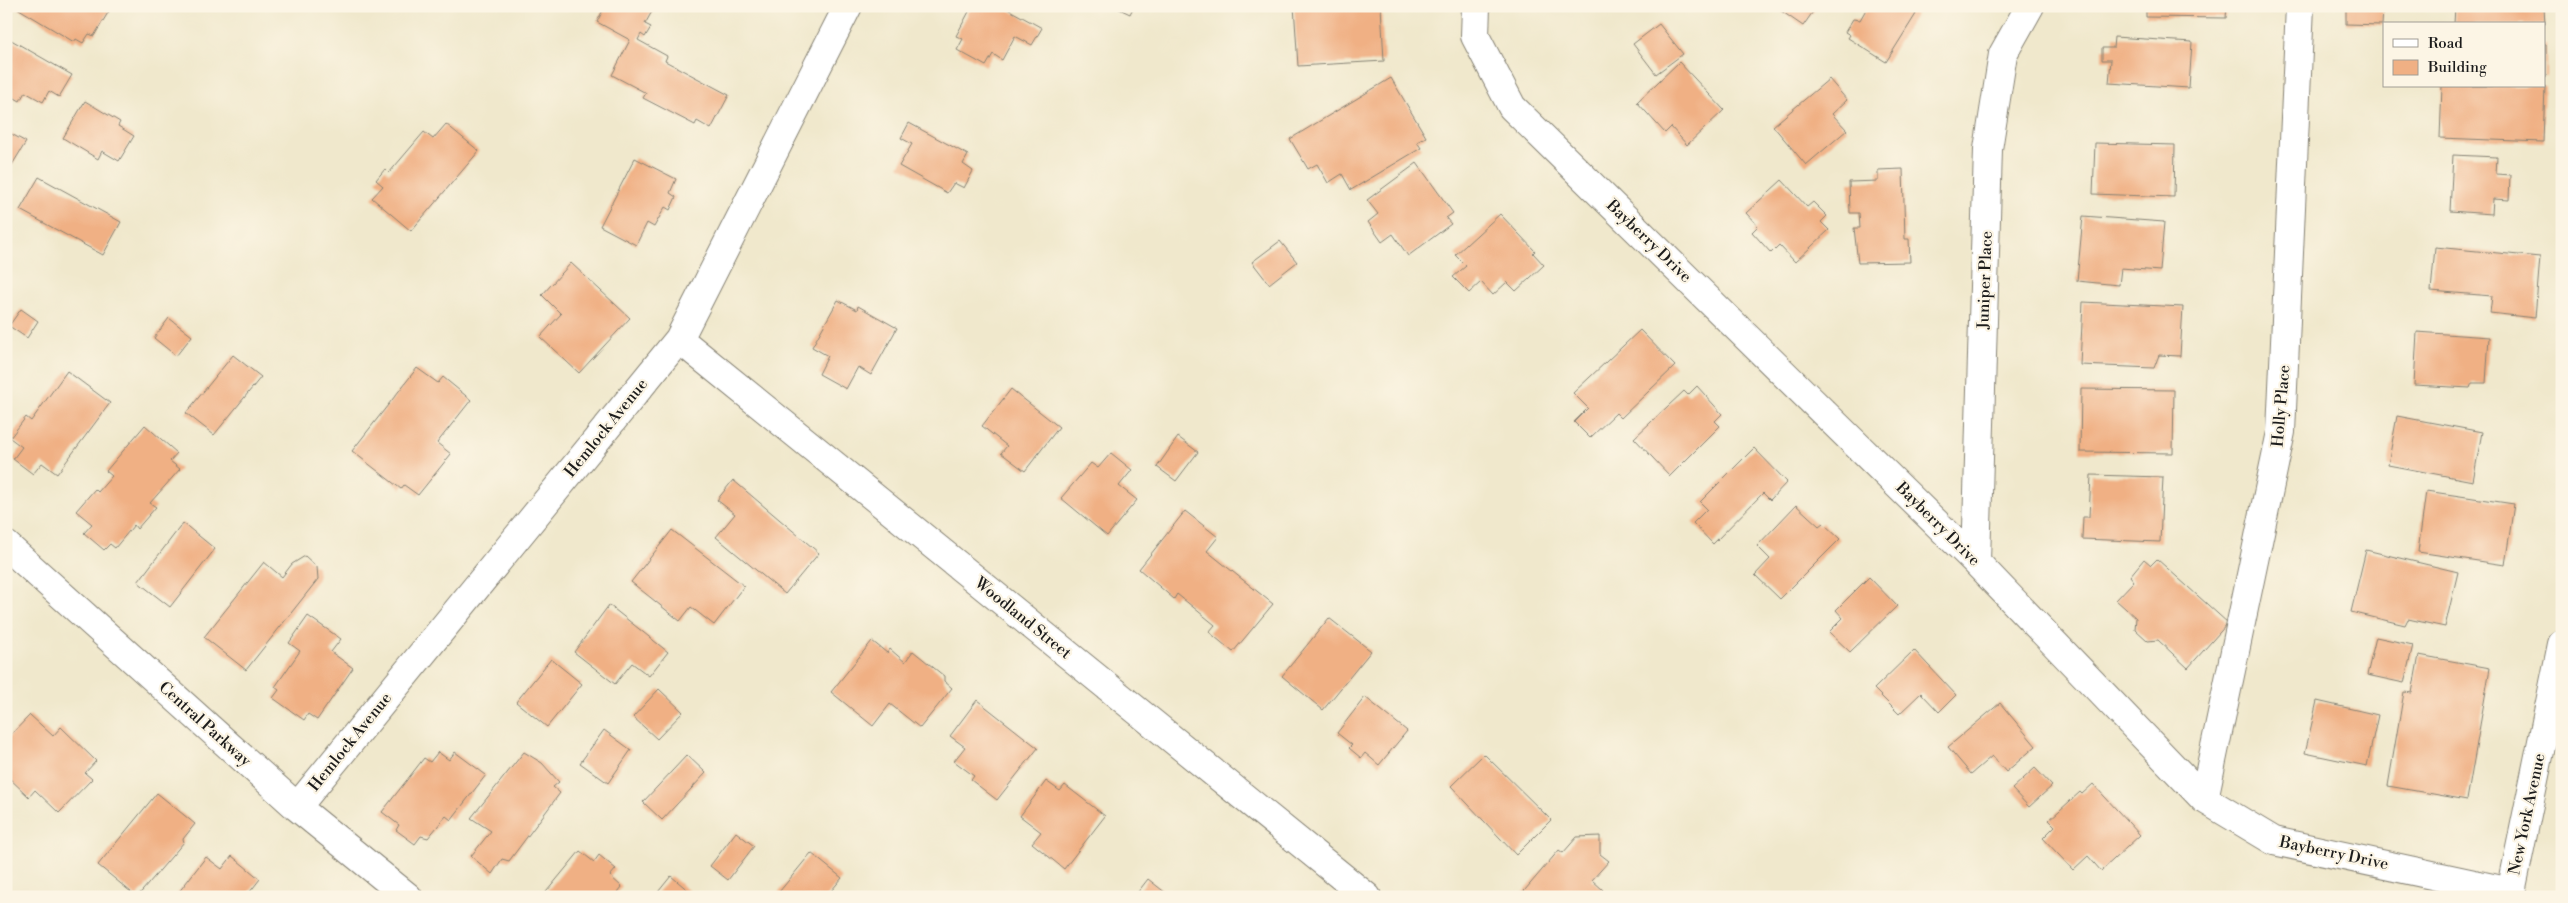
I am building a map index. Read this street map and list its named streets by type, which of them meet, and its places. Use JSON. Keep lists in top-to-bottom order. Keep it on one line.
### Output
{"streets":{"street":["Bayberry Drive","Juniper Place","Holly Place","Hemlock Avenue","Woodland Street","Central Parkway","New York Avenue"]},"crossings":[["Bayberry Drive","Juniper Place"],["Bayberry Drive","Holly Place"],["Bayberry Drive","New York Avenue"],["Hemlock Avenue","Woodland Street"],["Hemlock Avenue","Central Parkway"]],"legend":["Road","Building"]}
